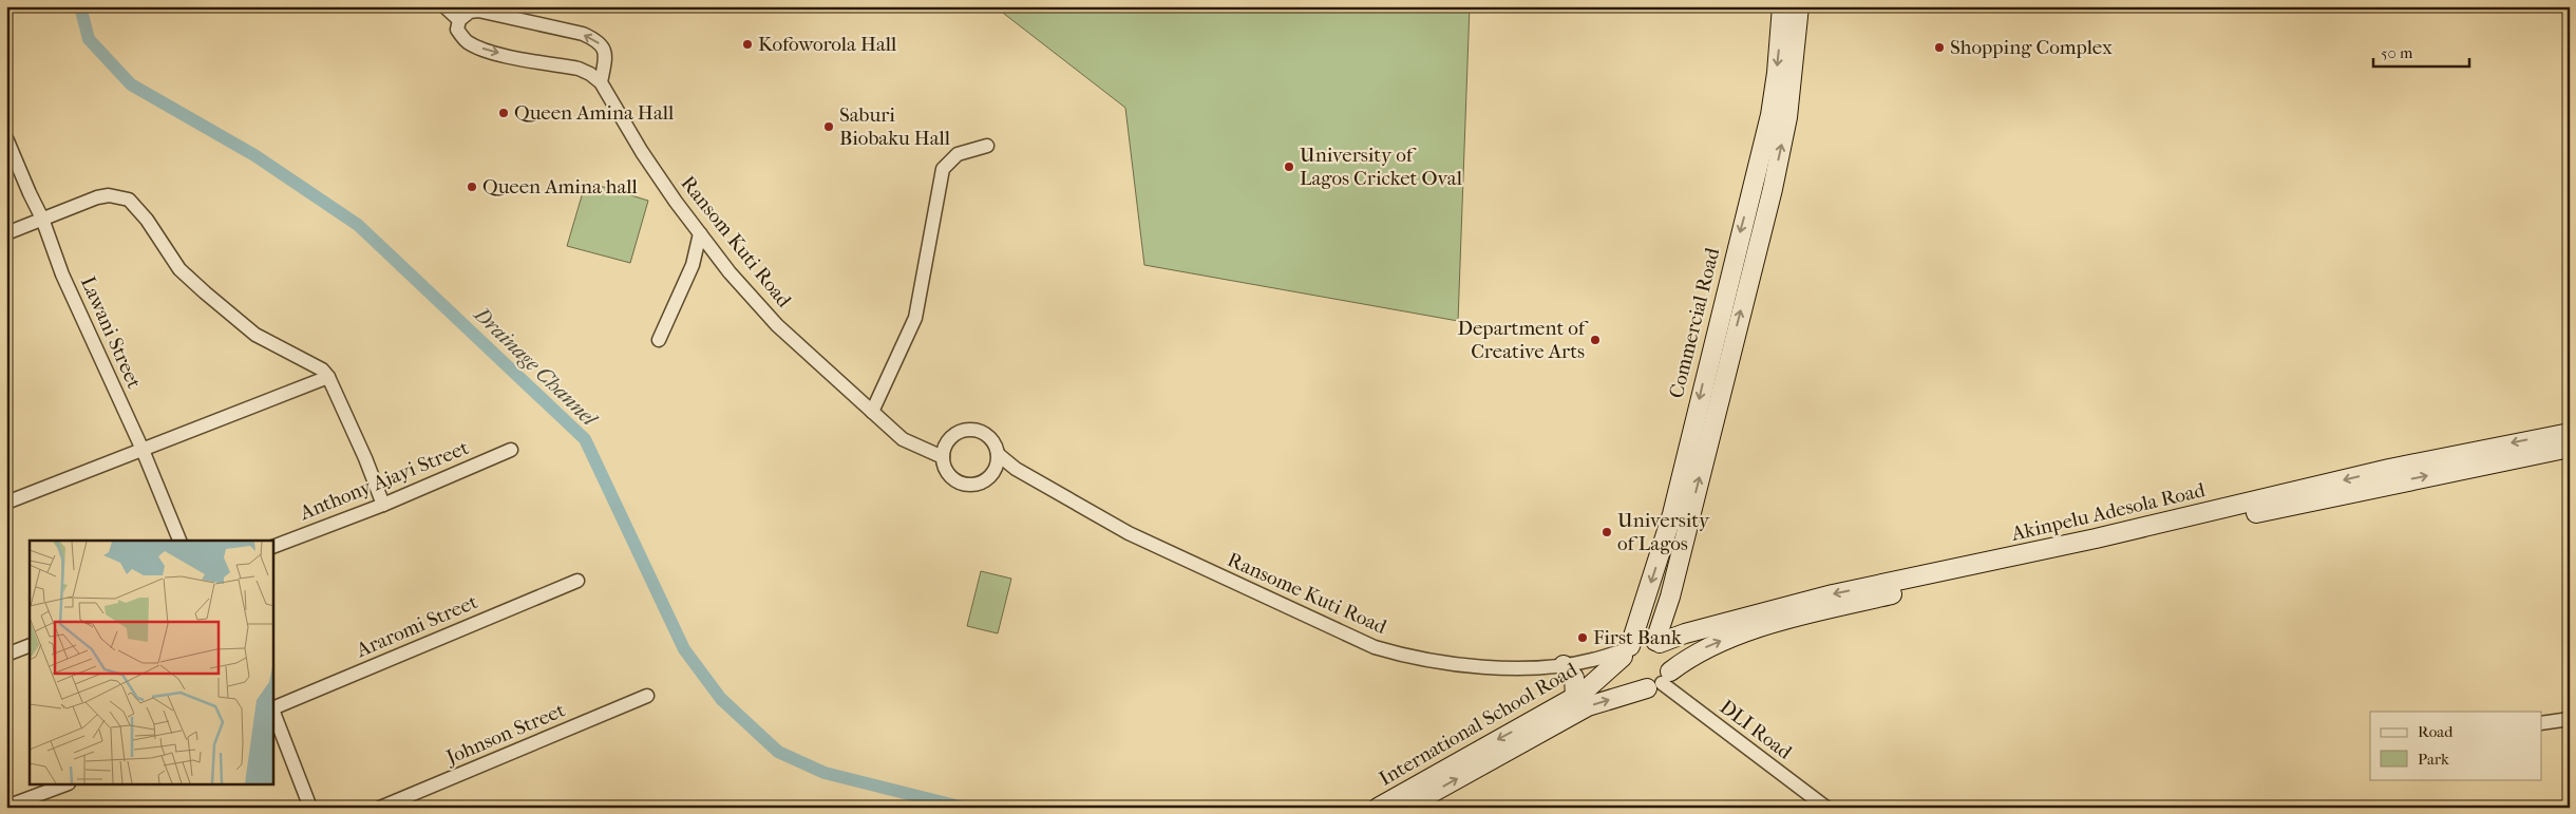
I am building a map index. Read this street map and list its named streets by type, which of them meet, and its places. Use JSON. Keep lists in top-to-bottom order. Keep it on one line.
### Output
{"streets":{"street":["Ransom Kuti Road","Commercial Road","Lawani Street","Anthony Ajayi Street","Akinpelu Adesola Road","Ransome Kuti Road","Araromi Street","International School Road","DLI Road","Johnson Street"]},"crossings":[["Ransom Kuti Road","Ransome Kuti Road"],["Commercial Road","Akinpelu Adesola Road"],["Commercial Road","Ransome Kuti Road"],["Commercial Road","International School Road"],["Commercial Road","DLI Road"],["Akinpelu Adesola Road","Ransome Kuti Road"],["Akinpelu Adesola Road","International School Road"],["Akinpelu Adesola Road","DLI Road"],["Ransome Kuti Road","International School Road"],["Ransome Kuti Road","DLI Road"],["International School Road","DLI Road"]],"water":["Drainage Channel"],"places":["Kofoworola Hall","Shopping Complex","Queen Amina Hall","Saburi Biobaku Hall","University of Lagos Cricket Oval","Queen Amina hall","Department of Creative Arts","University of Lagos","First Bank"],"legend":["Road","Park"],"scale_bar":"50 m"}
